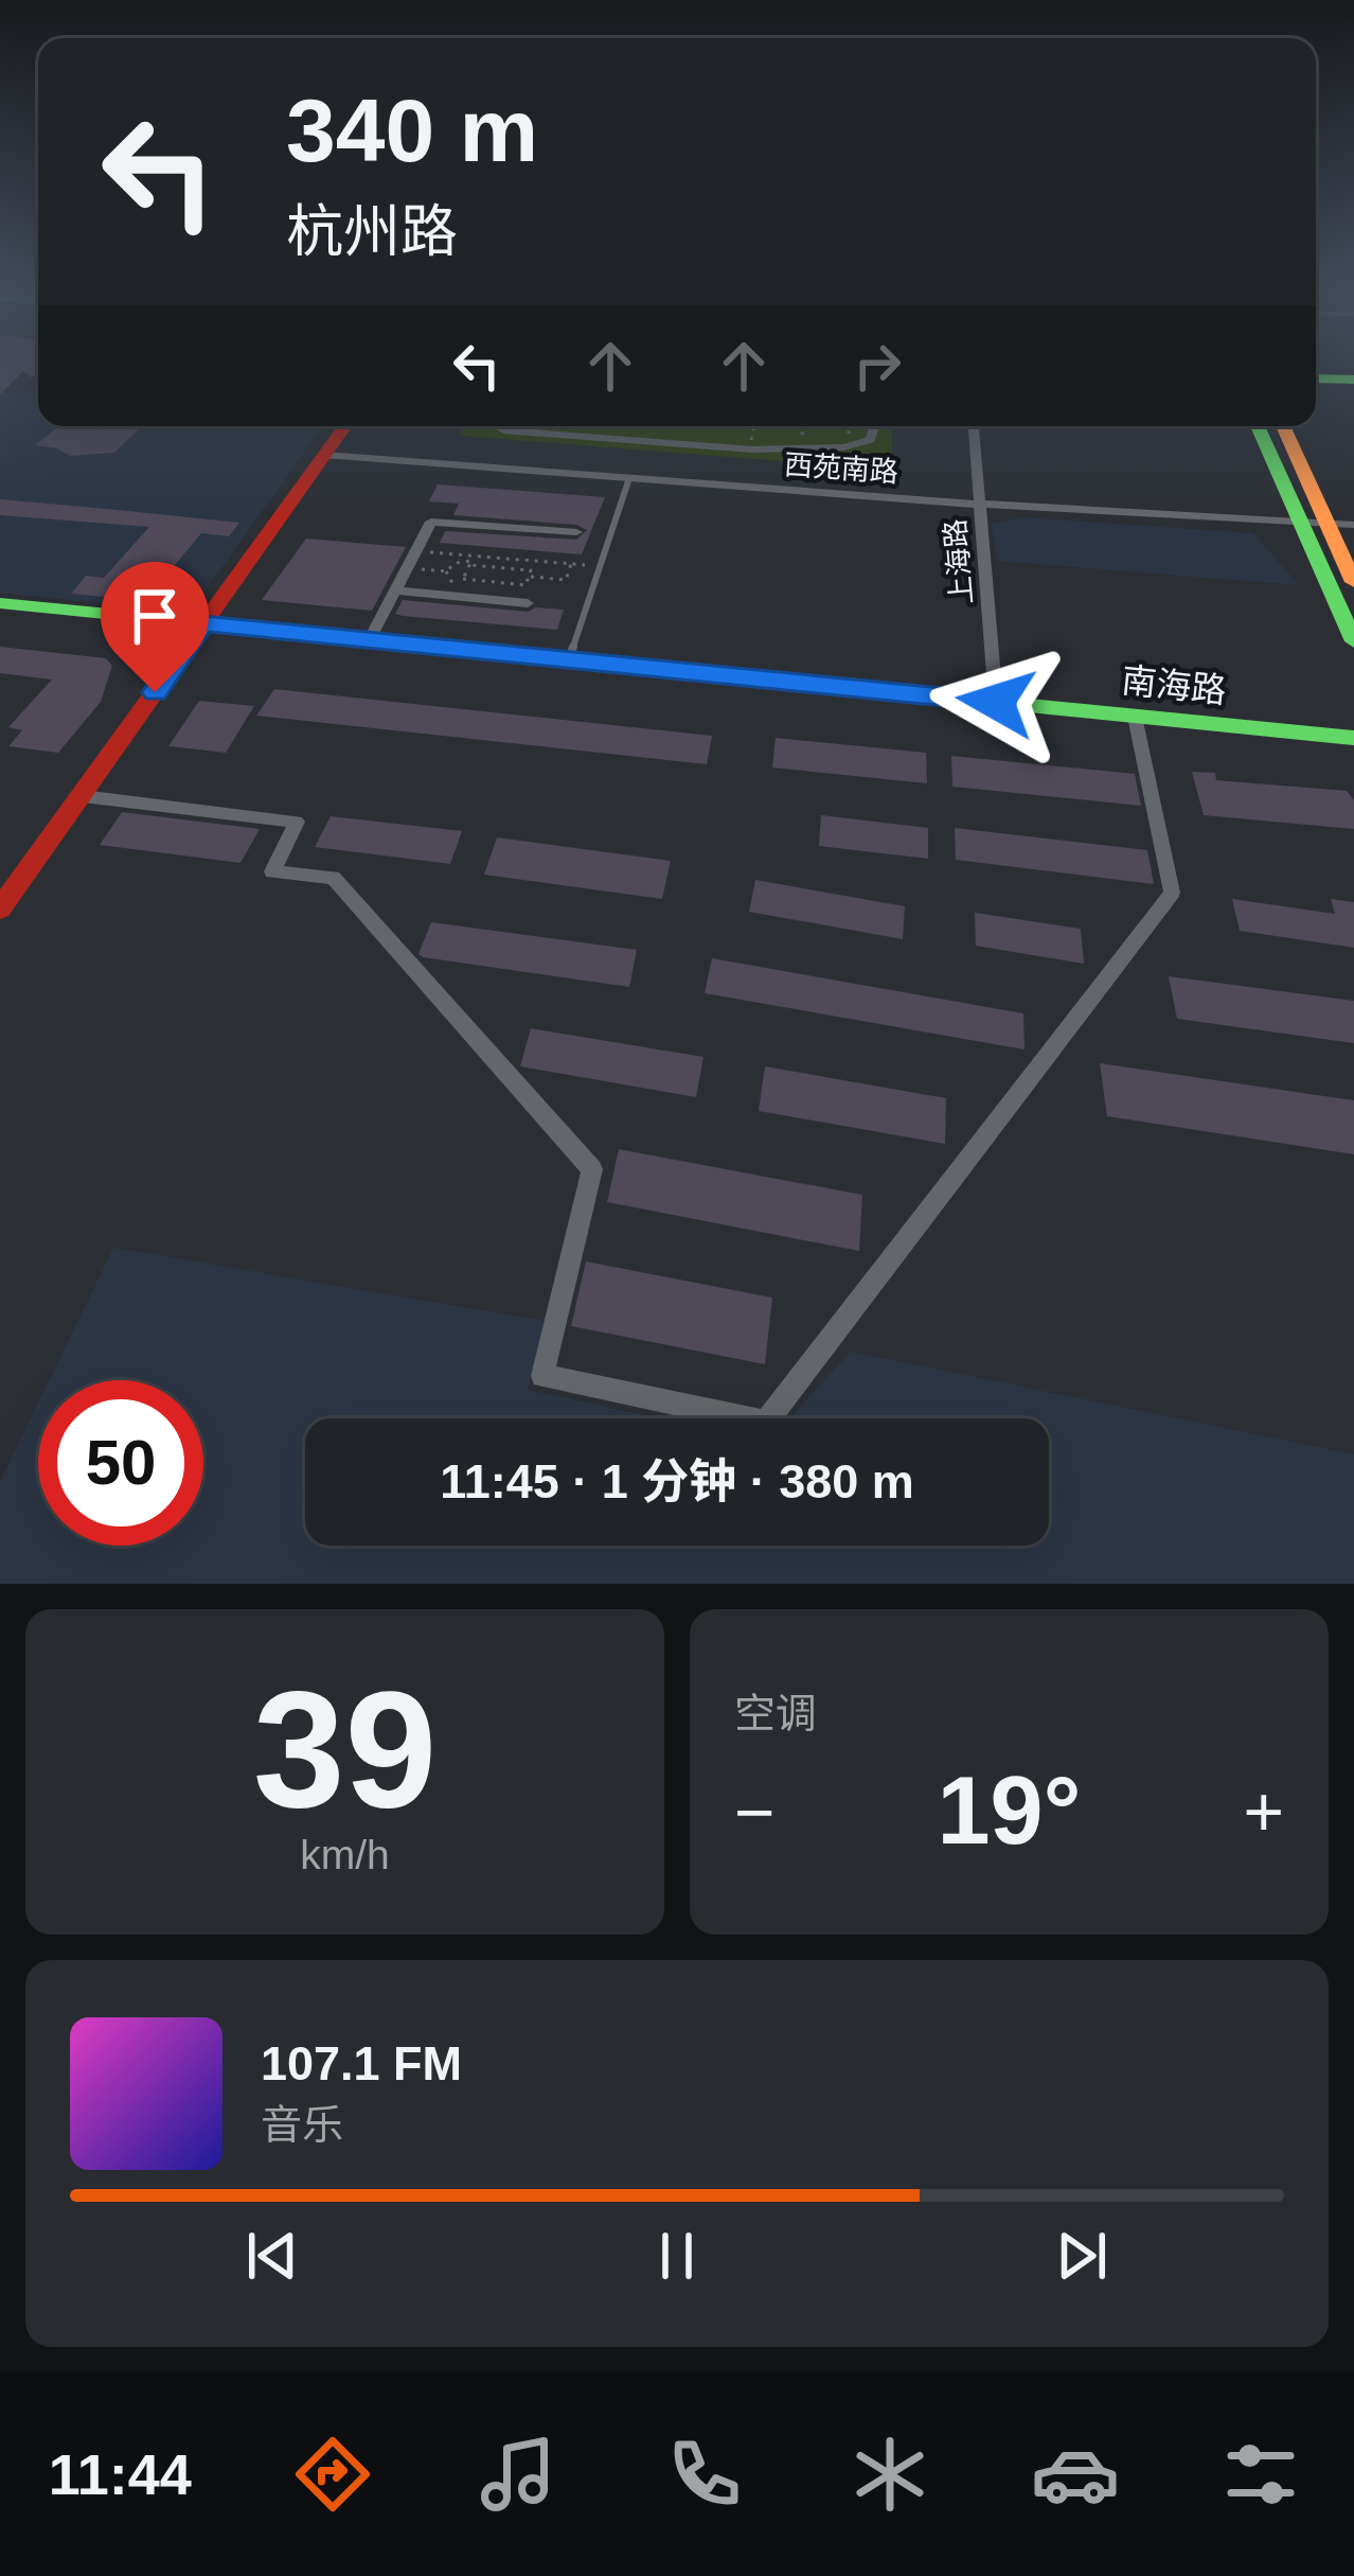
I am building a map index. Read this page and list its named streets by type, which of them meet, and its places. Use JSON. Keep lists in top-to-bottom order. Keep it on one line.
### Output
{"streets":{"main road":["南海路"],"street":["西苑南路","上海路"]},"crossings":[["西苑南路","上海路"],["上海路","南海路"]],"page":{"turn":["340 m","杭州路"],"limit":"50","trip":"11:45 · 1 分钟 · 380 m","tile":[["39","km/h"],"空调"],"heat":["−","19°","+"],"song":["107.1 FM","音乐"],"tabs":"11:44"}}
